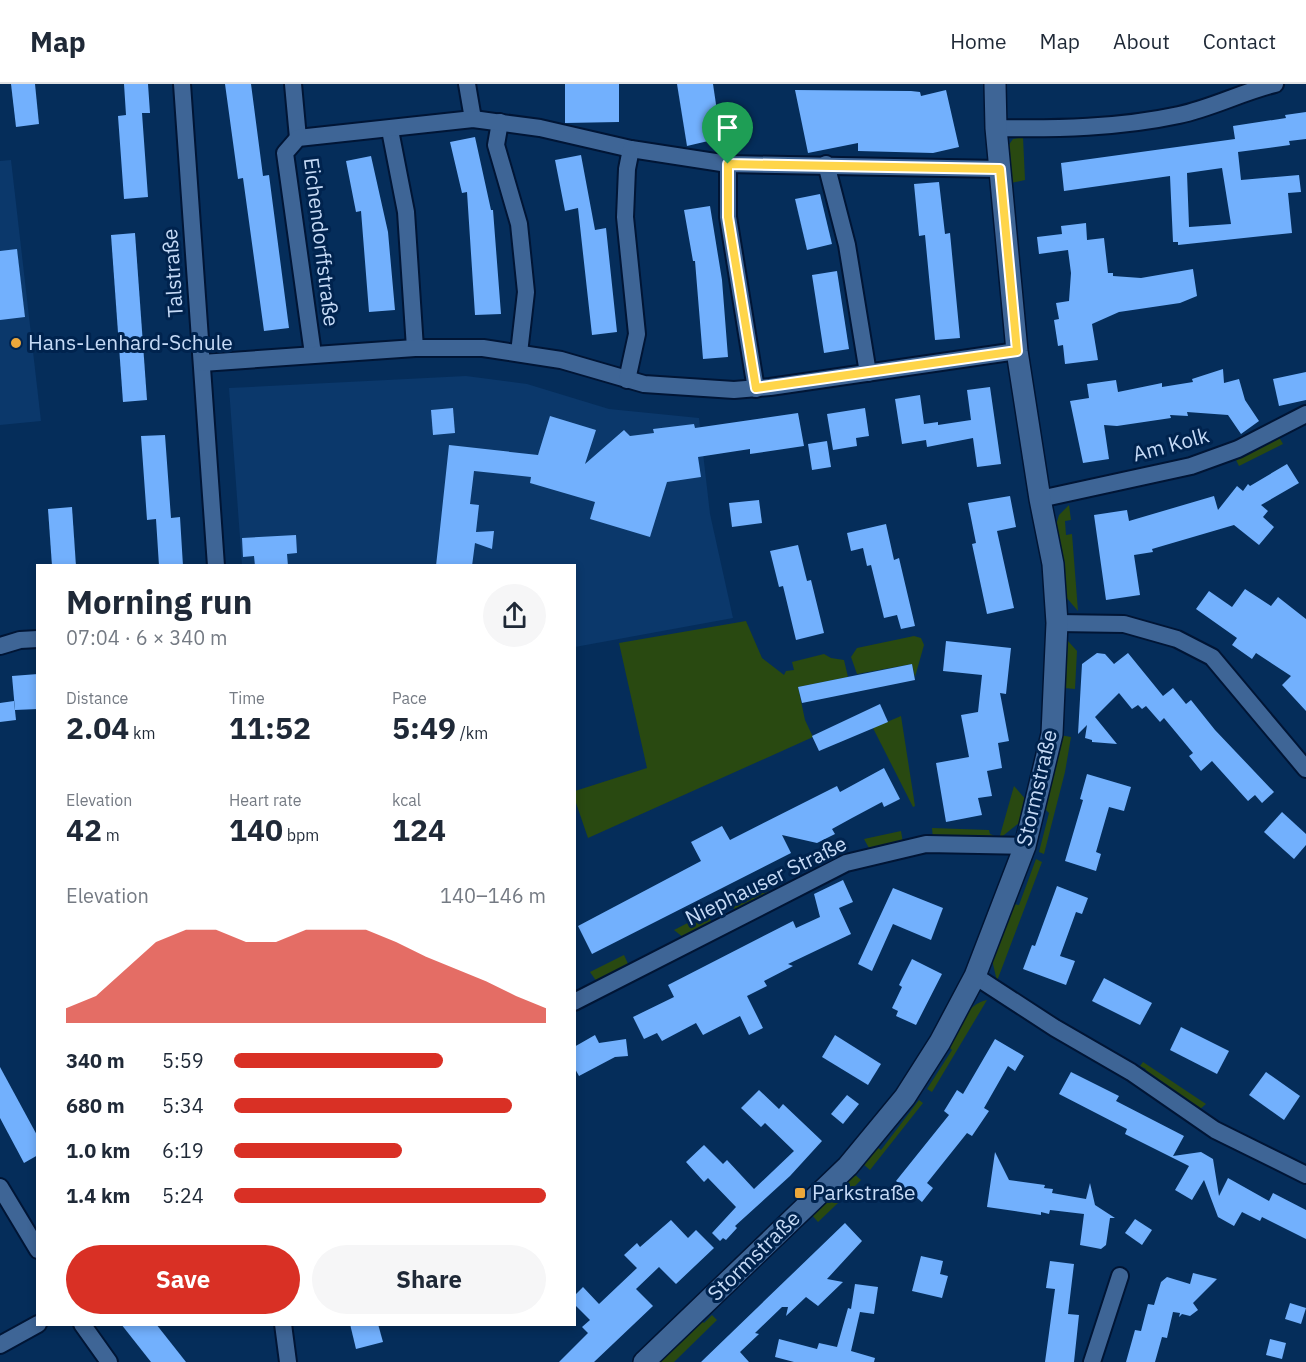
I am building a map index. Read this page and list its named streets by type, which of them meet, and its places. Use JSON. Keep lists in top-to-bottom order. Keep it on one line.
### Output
{"streets":{"street":["Eichendorffstraße","Talstraße","Am Kolk","Stormstraße","Niephauser Straße"]},"crossings":[["Eichendorffstraße","Talstraße"],["Eichendorffstraße","Stormstraße"],["Am Kolk","Stormstraße"],["Stormstraße","Niephauser Straße"]],"places":{"other":["Hans-Lenhard-Schule"],"transit":["Parkstraße"]},"page":{"header":"Map","nav":["Home","Map","About","Contact"],"heading":["Morning run","07:04 · 6 × 340 m"],"stats":[["Distance","2.04 km"],["Time","11:52"],["Pace","5:49 /km"],["Elevation","42 m"],["Heart rate","140 bpm"],["kcal","124"]],"chart":["Elevation","140–146 m"],"list":[{"name":"340 m","note":"5:59"},{"name":"680 m","note":"5:34"},{"name":"1.0 km","note":"6:19"},{"name":"1.4 km","note":"5:24"}],"buttons":["Save","Share"]}}
